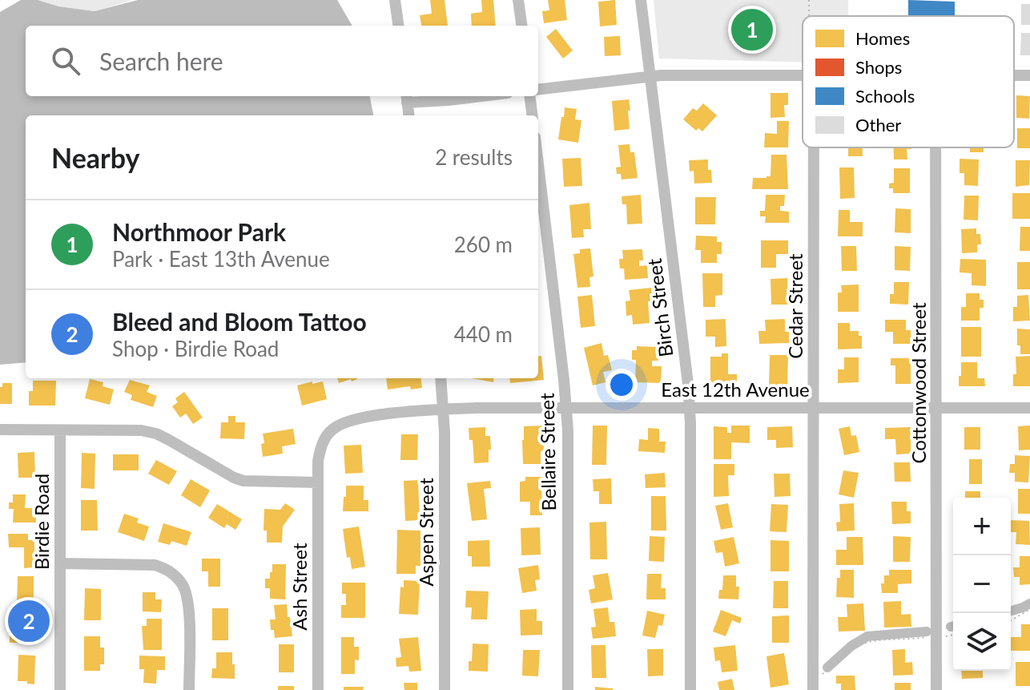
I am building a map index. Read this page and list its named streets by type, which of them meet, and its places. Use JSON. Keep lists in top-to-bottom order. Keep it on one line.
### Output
{"streets":{"street":["Cedar Street","Birch Street","Cottonwood Street","East 12th Avenue","Bellaire Street","Birdie Road","Aspen Street","Ash Street"]},"crossings":[["Cedar Street","East 12th Avenue"],["Birch Street","East 12th Avenue"],["Cottonwood Street","East 12th Avenue"],["East 12th Avenue","Bellaire Street"],["East 12th Avenue","Aspen Street"],["East 12th Avenue","Ash Street"]],"legend":["Homes","Shops","Schools","Other"],"page":{"pins":["1","2"],"search":"Search here","heading":["Nearby","2 results"],"list":[{"mark":"1","name":"Northmoor Park","note":"Park · East 13th Avenue","value":"260 m"},{"mark":"2","name":"Bleed and Bloom Tattoo","note":"Shop · Birdie Road","value":"440 m"}],"map_buttons":["+","−"]}}
